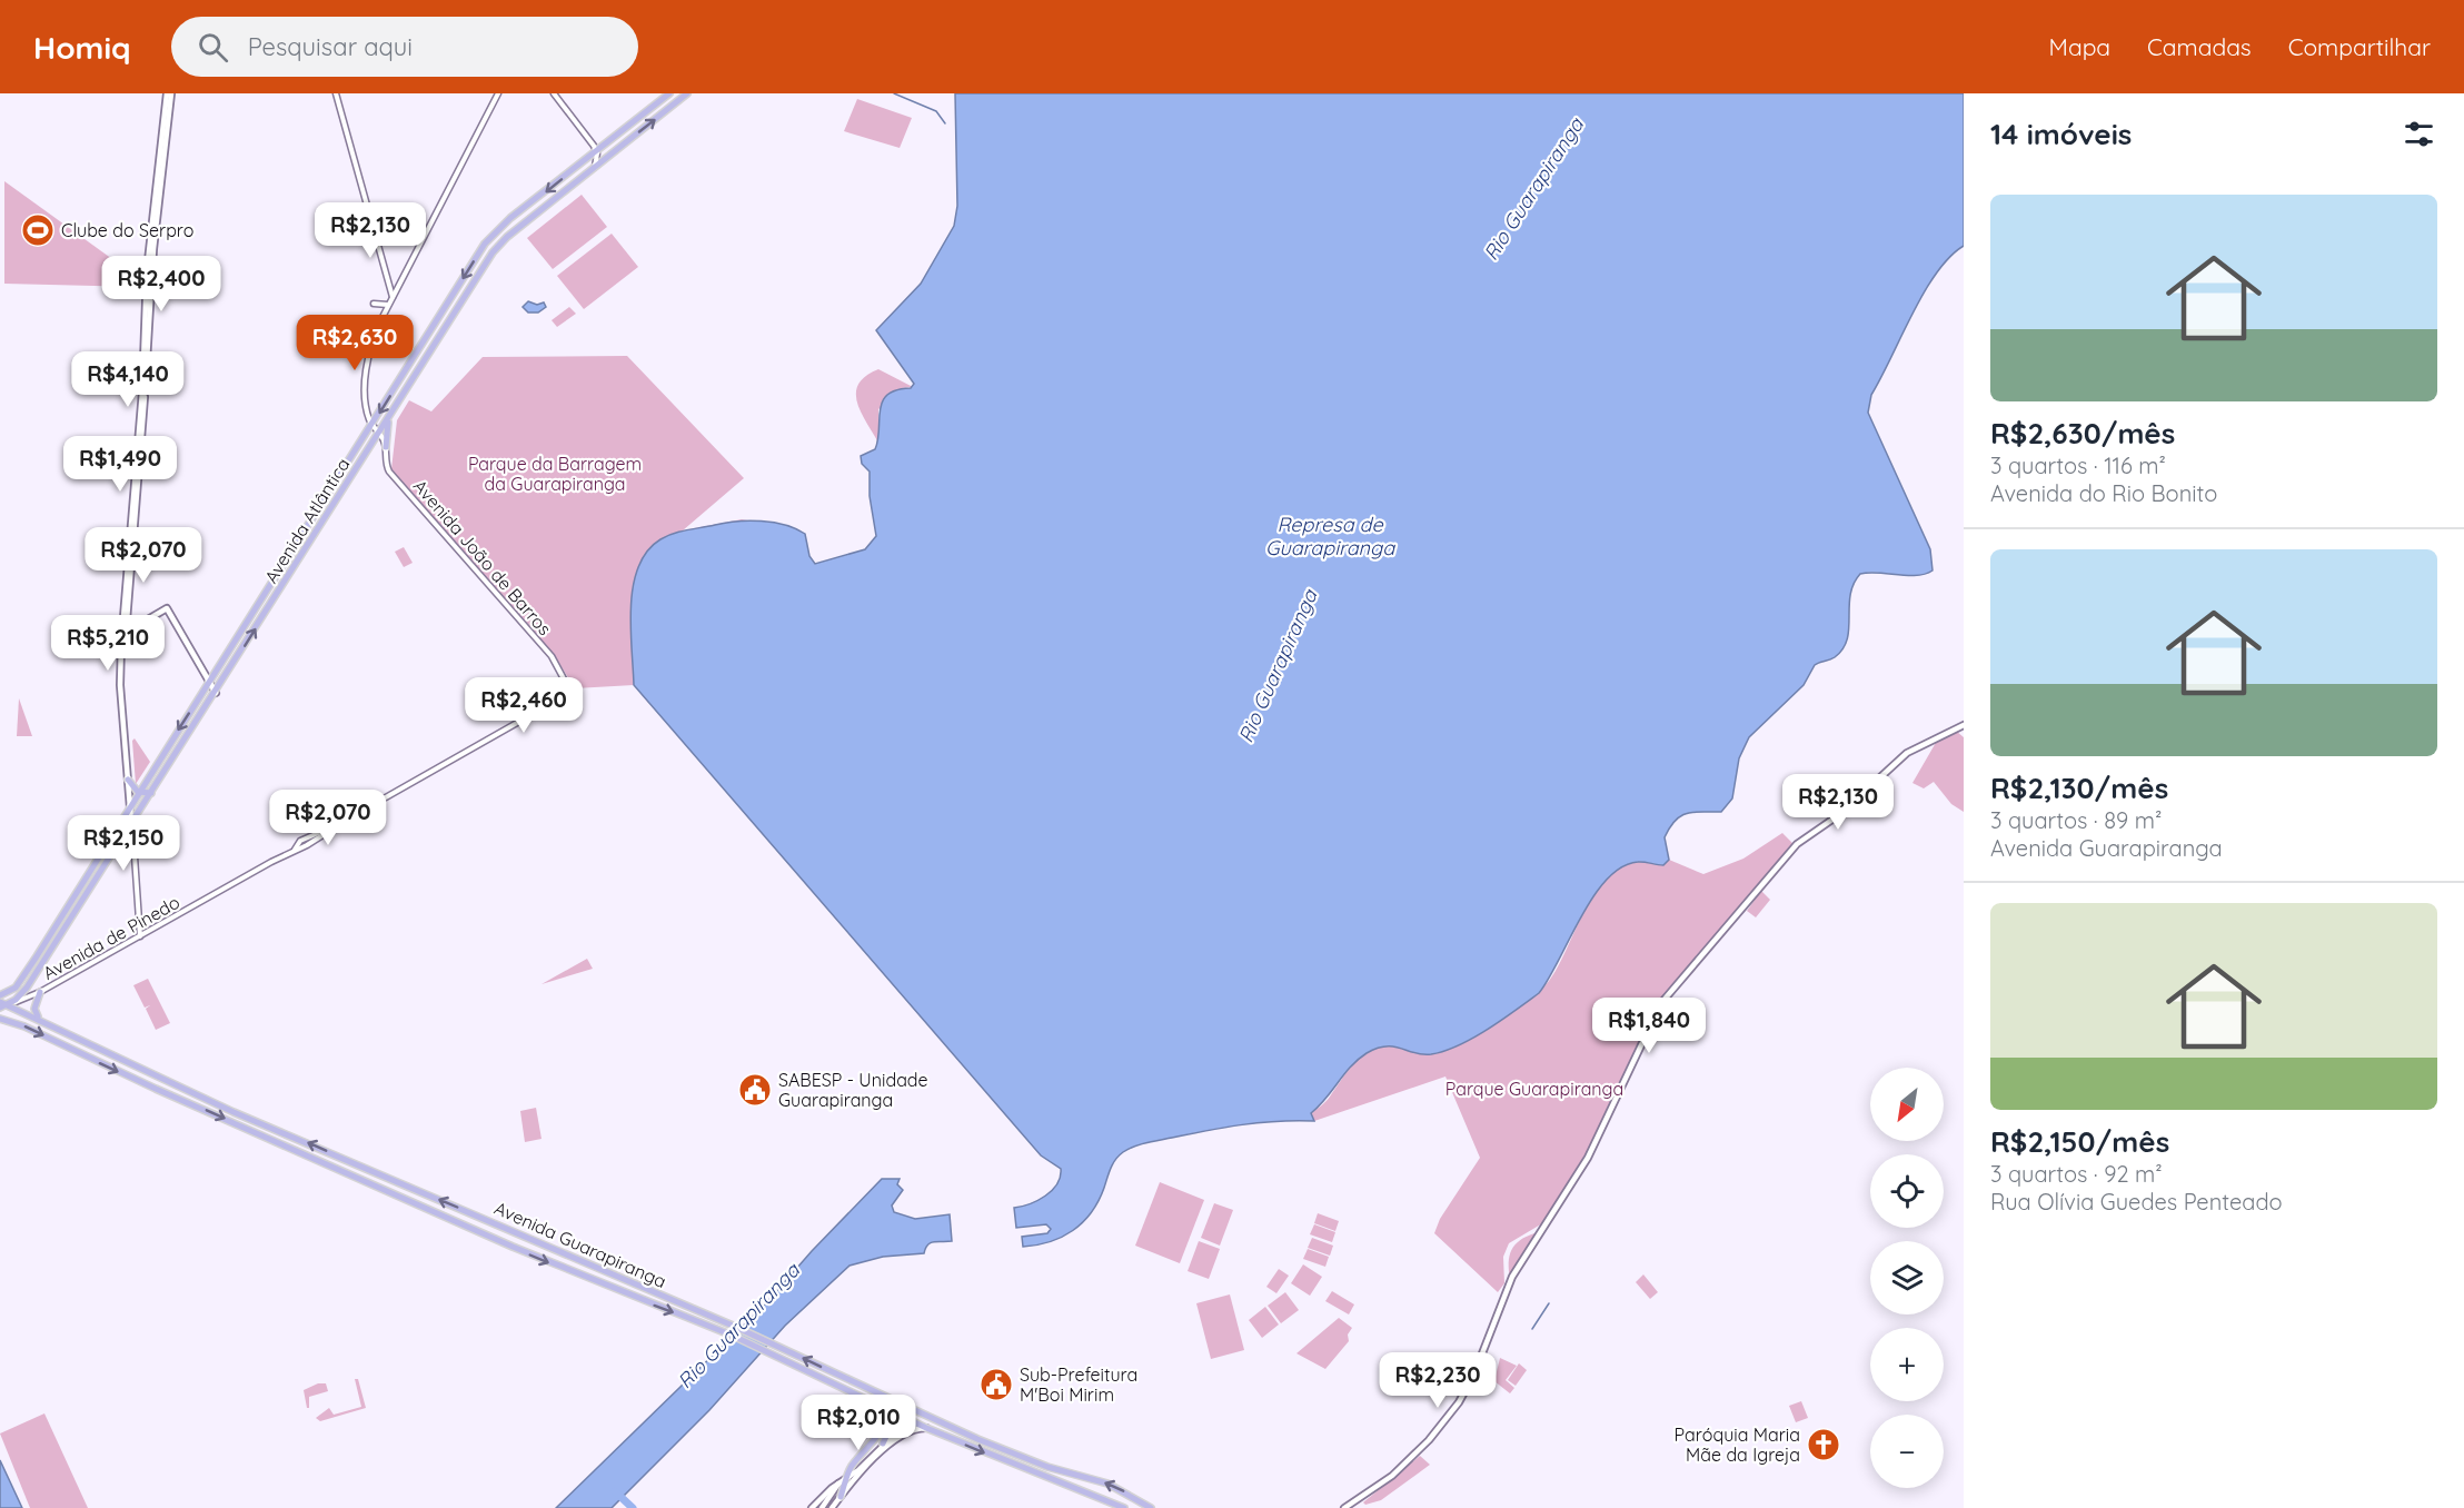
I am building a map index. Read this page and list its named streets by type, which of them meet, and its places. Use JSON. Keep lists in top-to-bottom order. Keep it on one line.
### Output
{"streets":{"main road":["Avenida Atlântica","Avenida Guarapiranga"],"street":["Avenida João de Barros","Avenida de Pinedo"]},"crossings":[["Avenida Atlântica","Avenida João de Barros"],["Avenida Atlântica","Avenida de Pinedo"],["Avenida Atlântica","Avenida Guarapiranga"],["Avenida João de Barros","Avenida de Pinedo"],["Avenida de Pinedo","Avenida Guarapiranga"]],"water":["Rio Guarapiranga","Represa de Guarapiranga"],"parks":["Parque da Barragem da Guarapiranga","Parque Guarapiranga"],"places":{"sports":["Clube do Serpro"],"public building":["SABESP - Unidade Guarapiranga","Sub-Prefeitura M'Boi Mirim"],"church":["Paróquia Maria Mãe da Igreja"]},"north":"bottom left","page":{"header":"Homiq","search":"Pesquisar aqui","nav":["Mapa","Camadas","Compartilhar"],"heading":"14 imóveis","list":[{"name":"R$2,630/mês","note":"3 quartos · 116 m² · Avenida do Rio Bonito"},{"name":"R$2,130/mês","note":"3 quartos · 89 m² · Avenida Guarapiranga"},{"name":"R$2,150/mês","note":"3 quartos · 92 m² · Rua Olívia Guedes Penteado"}],"price":["R$2,130","R$2,400","R$2,630","R$4,140","R$1,490","R$2,070","R$5,210","R$2,460","R$2,130","R$2,070","R$2,150","R$1,840","R$2,230","R$2,010"],"map_buttons":["+","−"]}}
